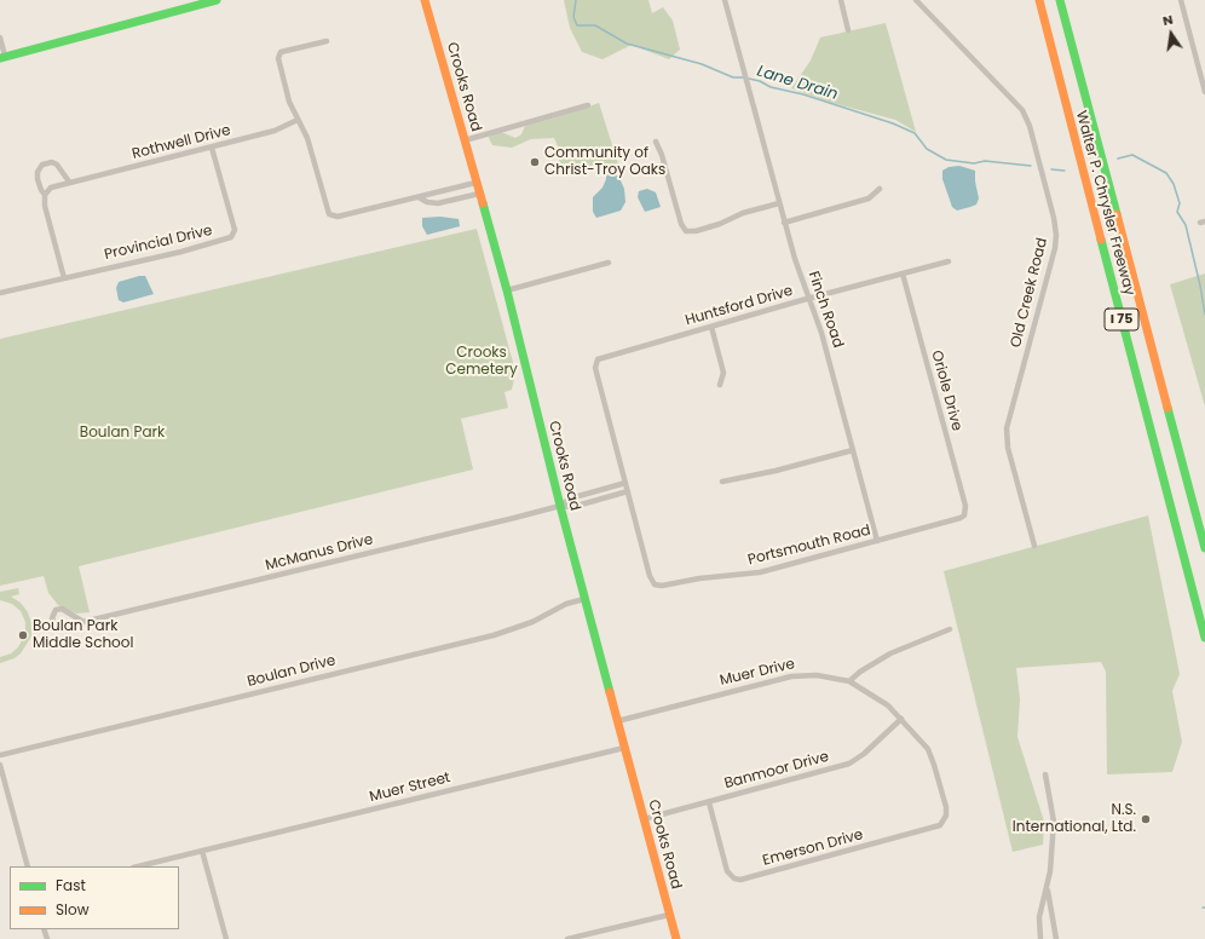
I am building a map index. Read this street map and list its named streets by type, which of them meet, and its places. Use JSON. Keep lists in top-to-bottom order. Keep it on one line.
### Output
{"streets":{"main road":["Crooks Road","Walter P. Chrysler Freeway","I 75"],"street":["Rothwell Drive","Provincial Drive","Old Creek Road","Huntsford Drive","Finch Road","Oriole Drive","Portsmouth Road","McManus Drive","Boulan Drive","Muer Drive","Banmoor Drive","Muer Street","Emerson Drive"]},"crossings":[["Crooks Road","McManus Drive"],["Crooks Road","Boulan Drive"],["Crooks Road","Muer Drive"],["Crooks Road","Banmoor Drive"],["Crooks Road","Muer Street"],["Rothwell Drive","Provincial Drive"],["Huntsford Drive","Finch Road"],["Huntsford Drive","Oriole Drive"],["Finch Road","Portsmouth Road"],["Oriole Drive","Portsmouth Road"],["Muer Drive","Banmoor Drive"],["Muer Drive","Emerson Drive"],["Banmoor Drive","Emerson Drive"]],"water":["Lane Drain"],"parks":["Crooks Cemetery","Boulan Park"],"places":["Community of Christ-Troy Oaks","Boulan Park Middle School","N.S. International, Ltd."],"legend":["Fast","Slow"],"north":"top"}
